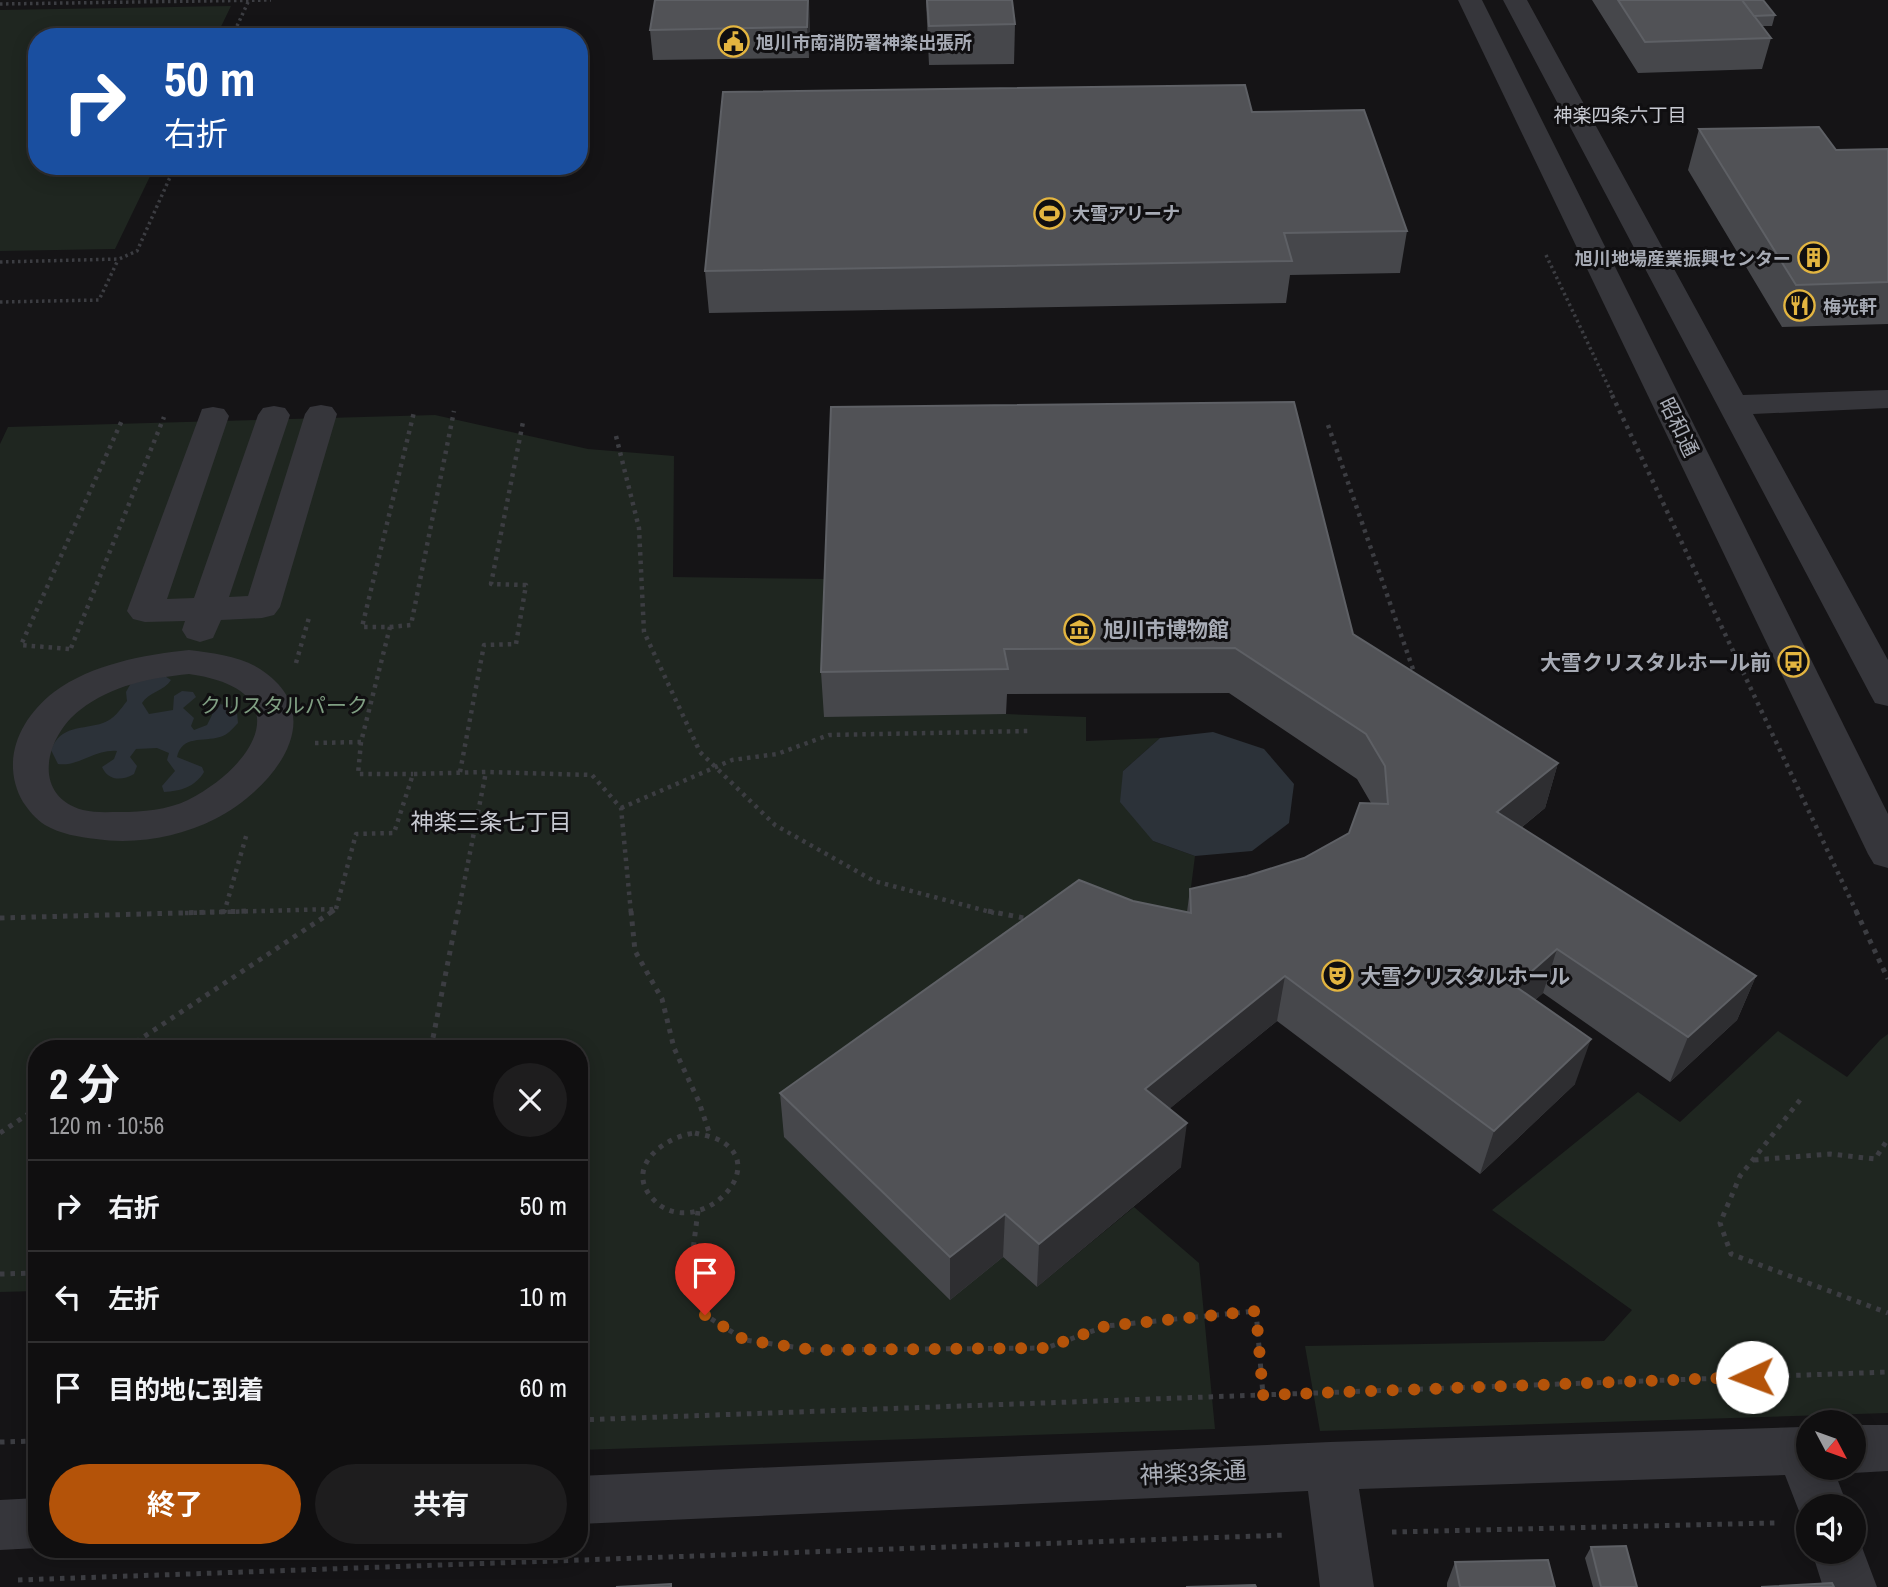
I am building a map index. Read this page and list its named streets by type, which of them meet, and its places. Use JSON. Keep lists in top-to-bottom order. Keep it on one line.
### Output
{"streets":{"street":["昭和通","神楽3条通"]},"districts":["神楽四条六丁目","神楽三条七丁目"],"parks":["クリスタルパーク"],"places":{"public building":["旭川市南消防署神楽出張所"],"sports":["大雪アリーナ"],"building":["旭川地場産業振興センター"],"restaurant":["梅光軒"],"museum":["旭川市博物館"],"bus stop":["大雪クリスタルホール前"],"theatre":["大雪クリスタルホール"]},"north":"bottom right","page":{"turn":["50 m","右折"],"heading":["2 分","120 m · 10:56"],"list":[{"name":"右折","value":"50 m"},{"name":"左折","value":"10 m"},{"name":"目的地に到着","value":"60 m"}],"buttons":["終了","共有"]}}
